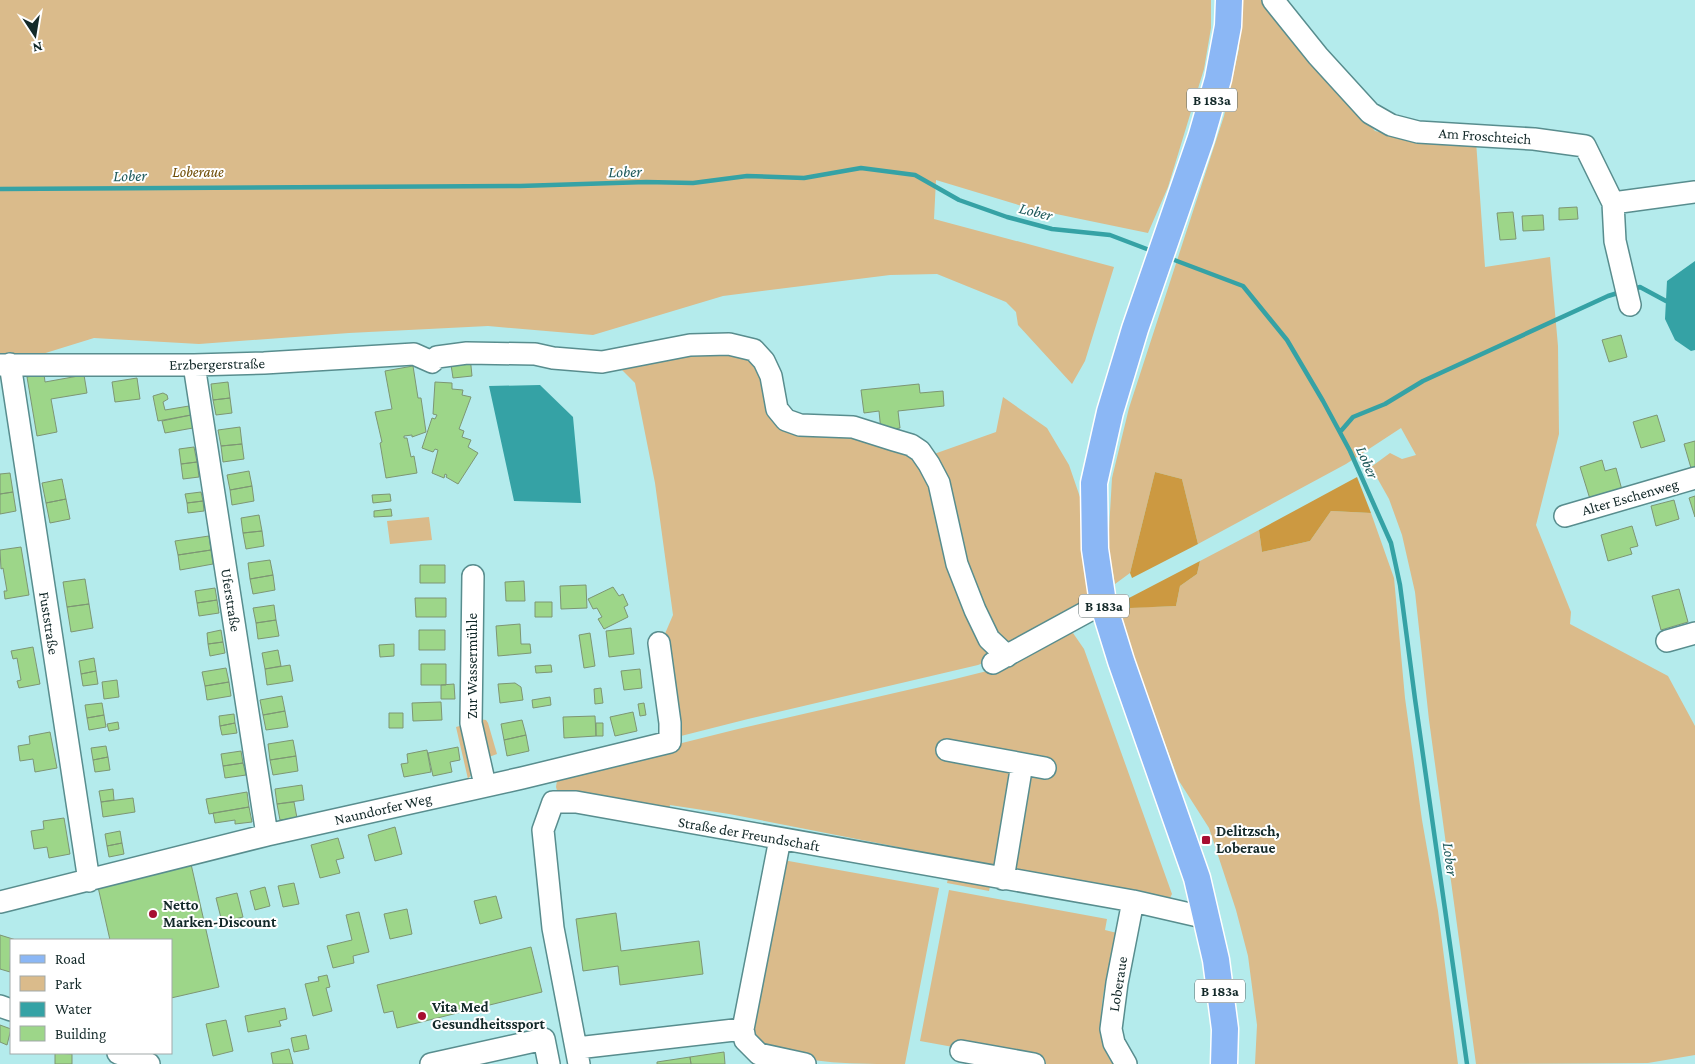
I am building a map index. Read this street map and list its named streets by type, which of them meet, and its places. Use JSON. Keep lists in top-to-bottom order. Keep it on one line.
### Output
{"streets":{"main road":["B 183a"],"street":["Am Froschteich","Erzbergerstraße","Alter Eschenweg","Uferstraße","Fuststraße","Zur Wassermühle","Naundorfer Weg","Straße der Freundschaft","Loberaue"]},"crossings":[["B 183a","Erzbergerstraße"],["B 183a","Straße der Freundschaft"],["Erzbergerstraße","Uferstraße"],["Erzbergerstraße","Fuststraße"],["Uferstraße","Naundorfer Weg"],["Fuststraße","Naundorfer Weg"],["Zur Wassermühle","Naundorfer Weg"],["Straße der Freundschaft","Loberaue"]],"water":["Lober"],"parks":["Loberaue"],"places":{"transit":["Delitzsch, Loberaue"],"other":["Netto Marken-Discount","Vita Med Gesundheitssport"]},"legend":["Road","Park","Water","Building"],"north":"bottom"}
